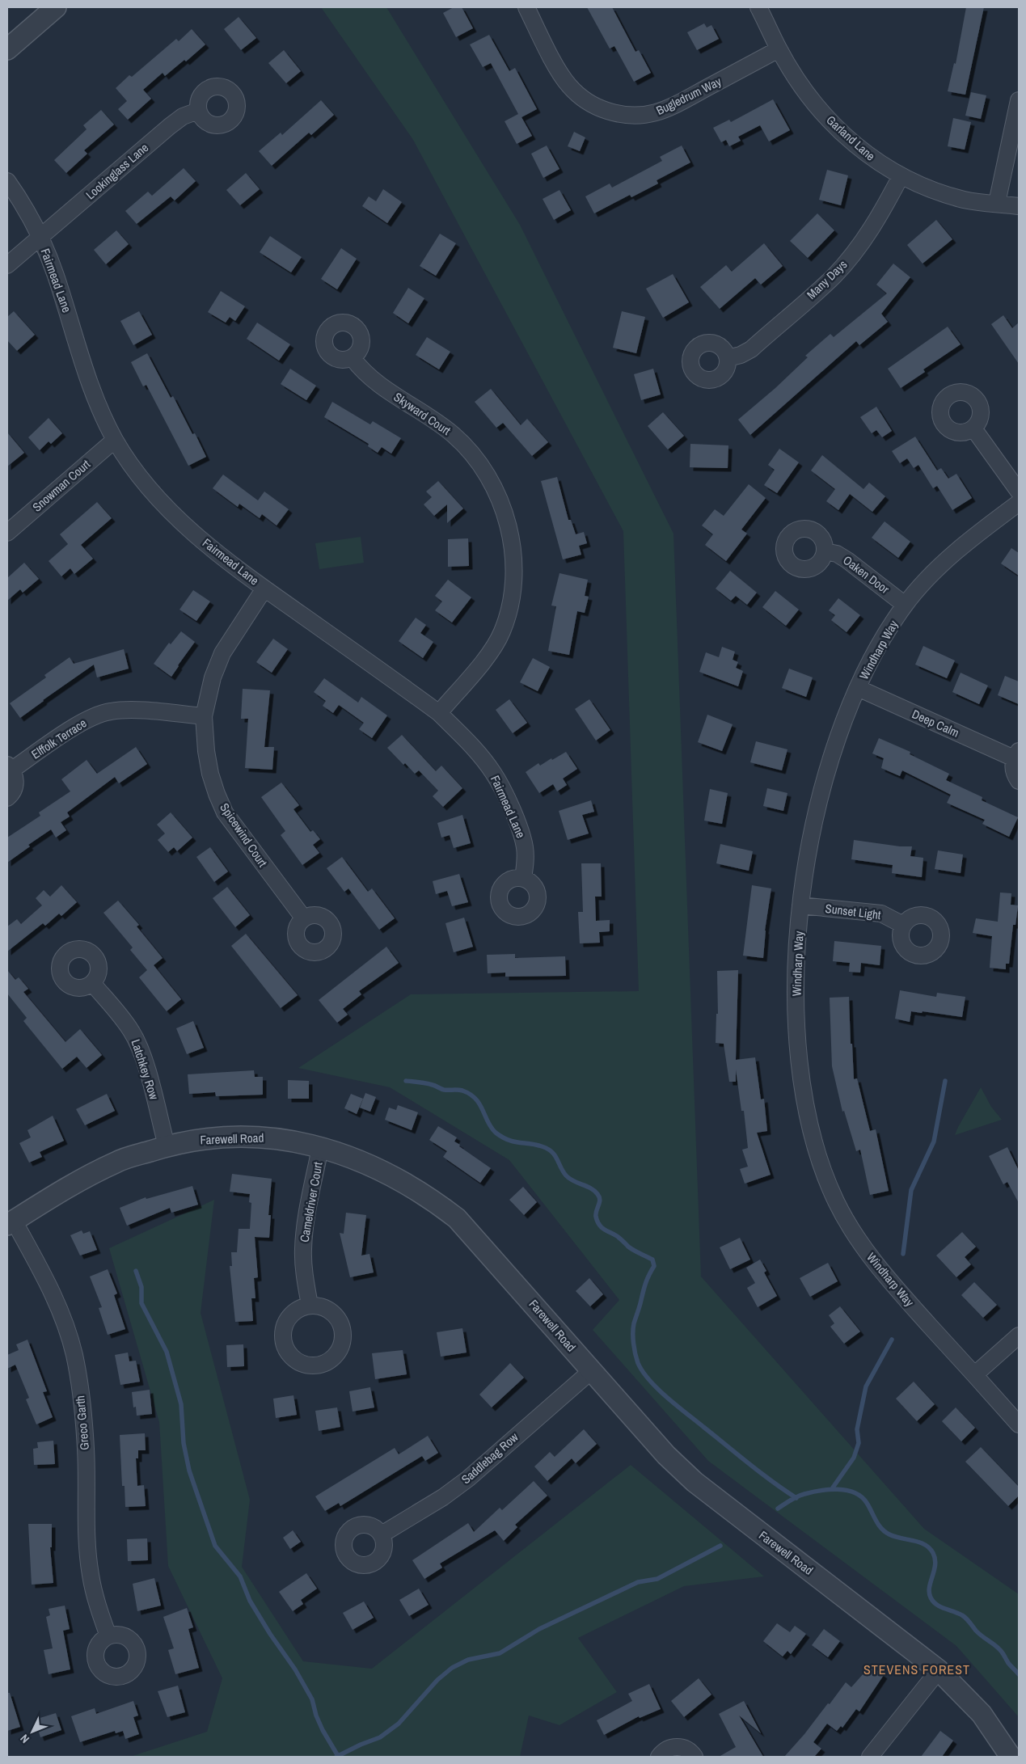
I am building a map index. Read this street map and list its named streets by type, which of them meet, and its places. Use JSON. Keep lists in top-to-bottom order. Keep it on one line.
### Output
{"streets":{"street":["Bugledrum Way","Garland Lane","Lookinglass Lane","Many Days","Fairmead Lane","Skyward Court","Snowman Court","Oaken Door","Windharp Way","Deep Calm","Elffolk Terrace","Spicewind Court","Sunset Light","Latchkey Row","Farewell Road","Cameldriver Court","Greco Garth","Saddlebag Row"]},"crossings":[["Bugledrum Way","Garland Lane"],["Garland Lane","Many Days"],["Lookinglass Lane","Fairmead Lane"],["Fairmead Lane","Skyward Court"],["Fairmead Lane","Snowman Court"],["Fairmead Lane","Spicewind Court"],["Oaken Door","Windharp Way"],["Windharp Way","Deep Calm"],["Windharp Way","Sunset Light"],["Elffolk Terrace","Spicewind Court"],["Latchkey Row","Farewell Road"],["Farewell Road","Cameldriver Court"],["Farewell Road","Greco Garth"],["Farewell Road","Saddlebag Row"]],"districts":["STEVENS FOREST"],"north":"bottom left"}
